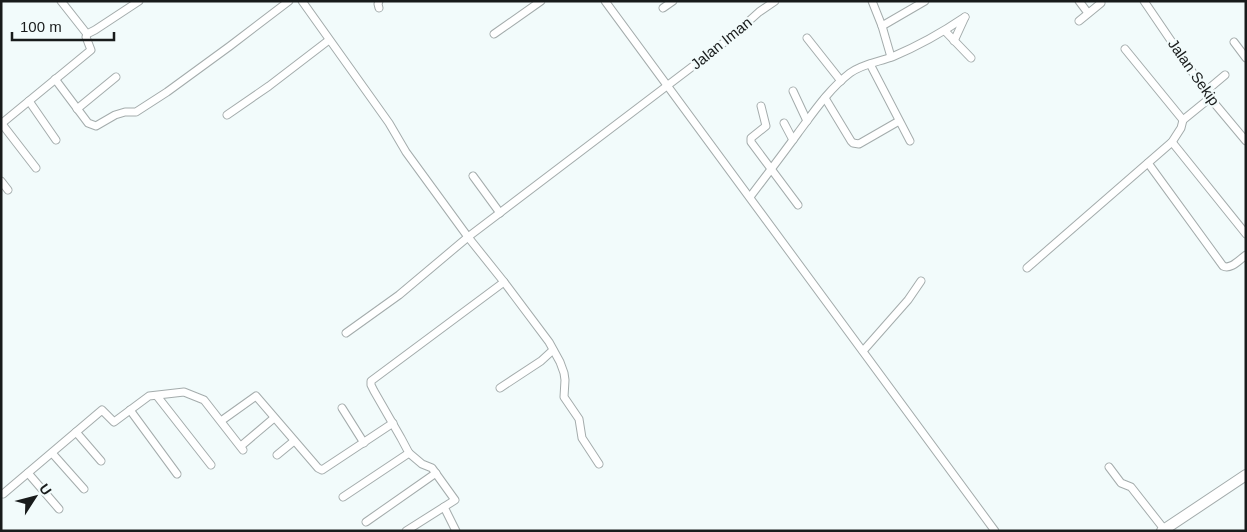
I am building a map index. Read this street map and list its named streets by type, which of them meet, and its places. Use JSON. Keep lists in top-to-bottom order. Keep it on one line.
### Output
{"streets":{"street":["Jalan Iman","Jalan Sekip"]},"scale_bar":"100 m","north":"top right"}
